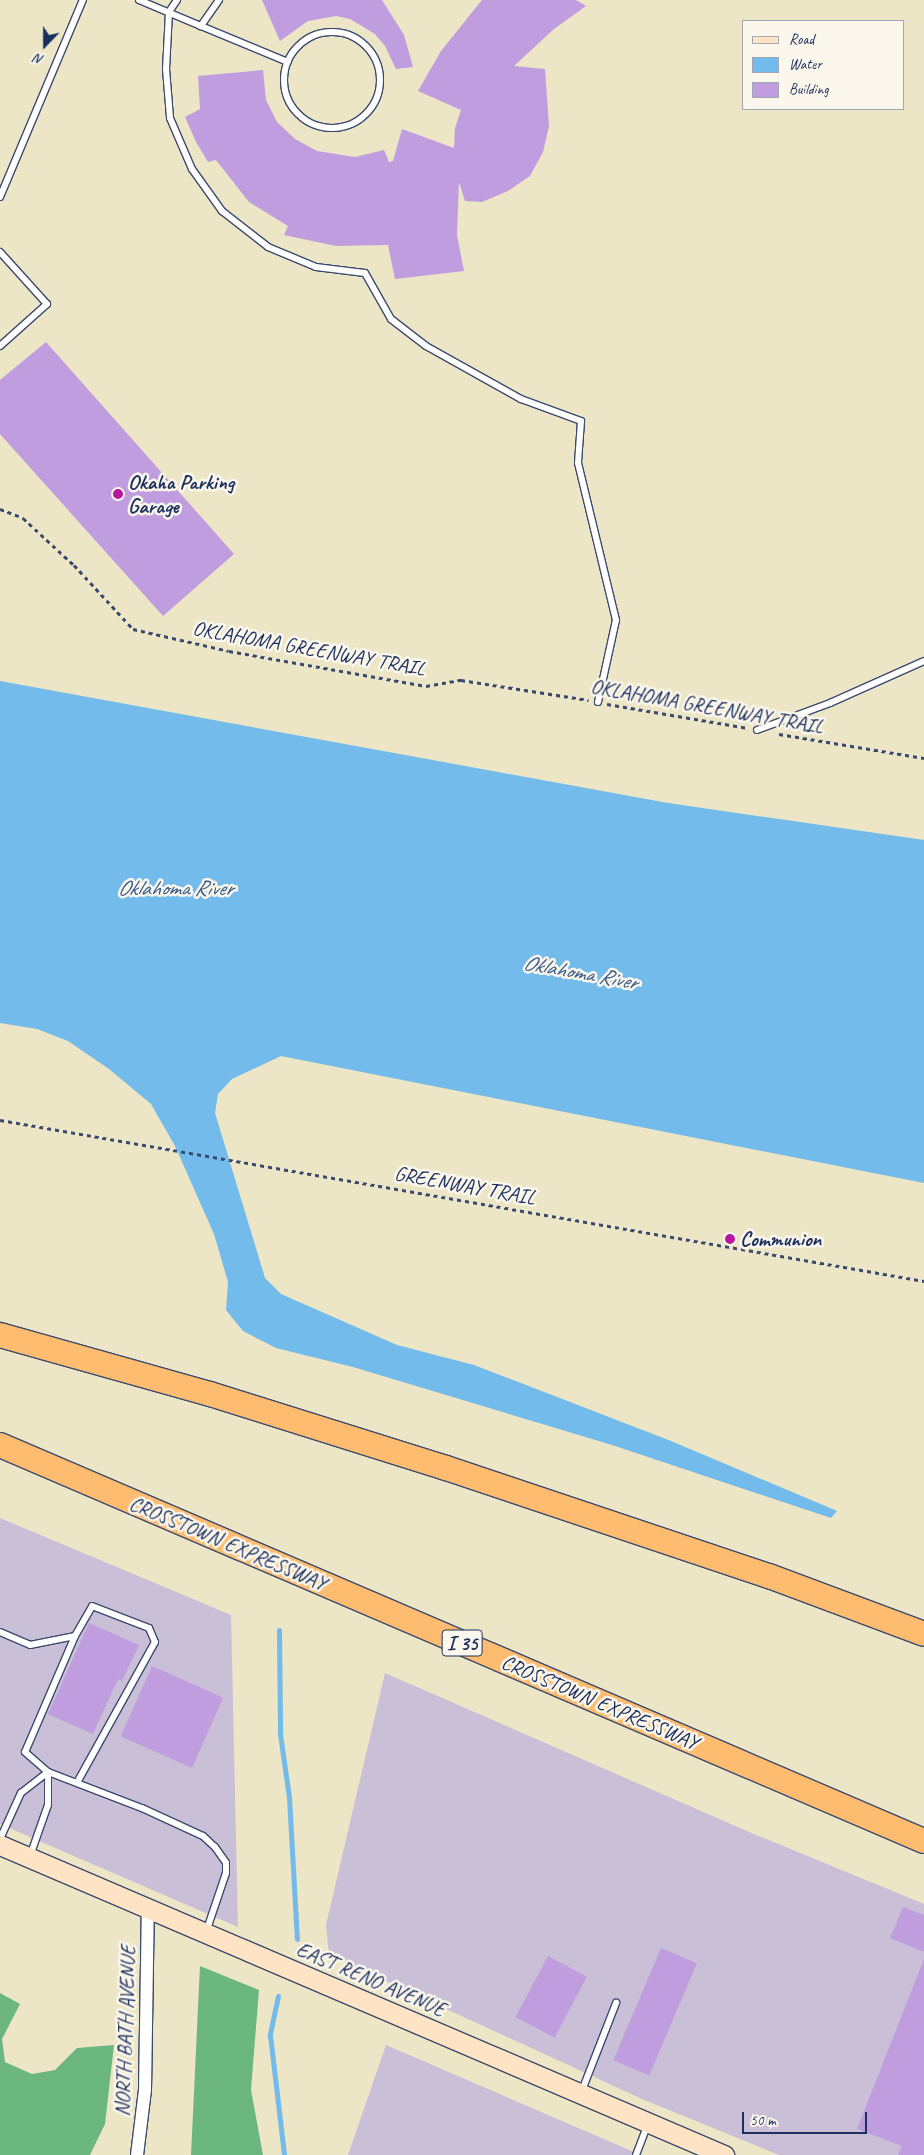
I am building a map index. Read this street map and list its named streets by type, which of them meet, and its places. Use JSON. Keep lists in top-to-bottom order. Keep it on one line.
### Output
{"streets":{"highway":["CROSSTOWN EXPRESSWAY","I 35"],"main road":["EAST RENO AVENUE"],"street":["NORTH BATH AVENUE"],"path":["OKLAHOMA GREENWAY TRAIL","GREENWAY TRAIL"]},"crossings":[["EAST RENO AVENUE","NORTH BATH AVENUE"]],"water":["Oklahoma River"],"places":["Okaha Parking Garage","Communion"],"legend":["Road","Water","Building"],"scale_bar":"50 m","north":"bottom"}
